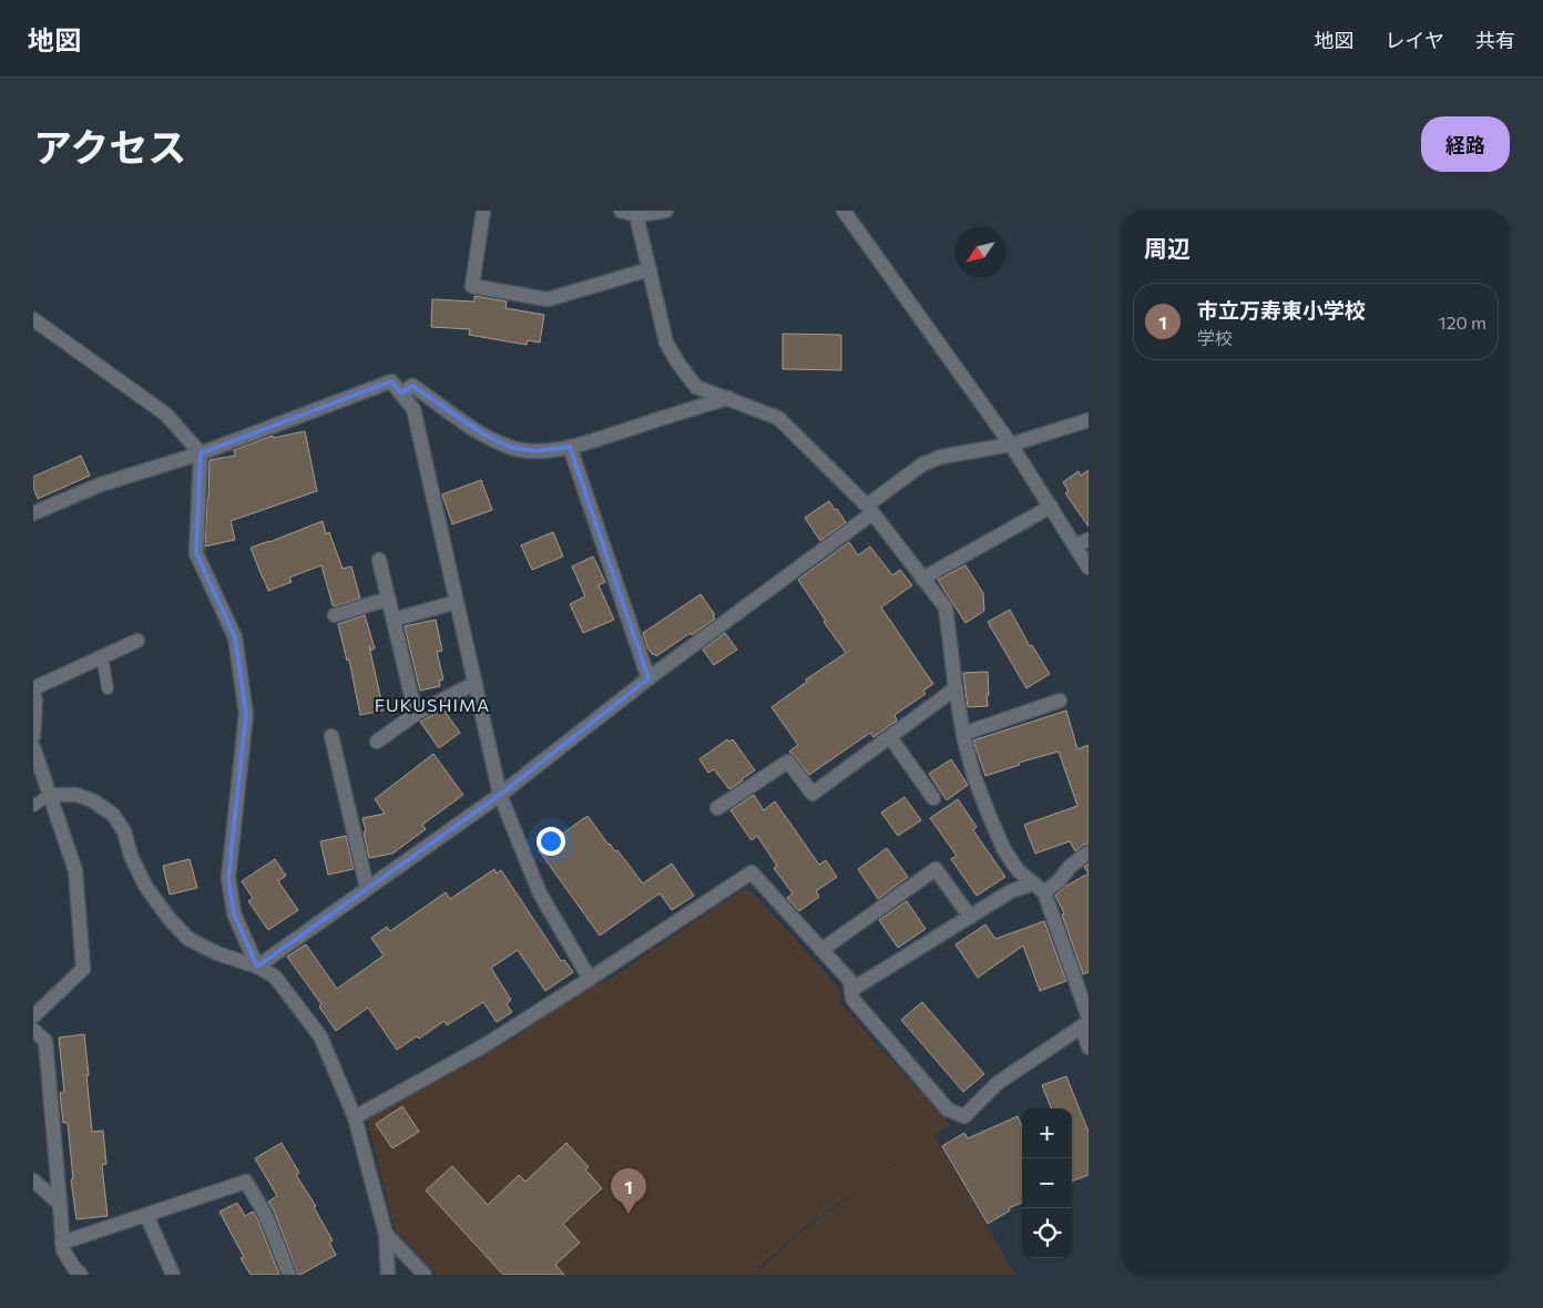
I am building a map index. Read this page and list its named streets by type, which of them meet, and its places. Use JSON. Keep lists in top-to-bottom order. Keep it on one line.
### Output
{"districts":["FUKUSHIMA"],"north":"bottom left","page":{"header":"地図","nav":["地図","レイヤ","共有"],"title":"アクセス","buttons":"経路","heading":"周辺","list":[{"mark":"1","name":"市立万寿東小学校","note":"学校","value":"120 m"}],"map_buttons":["+","−"],"pins":"1"}}
